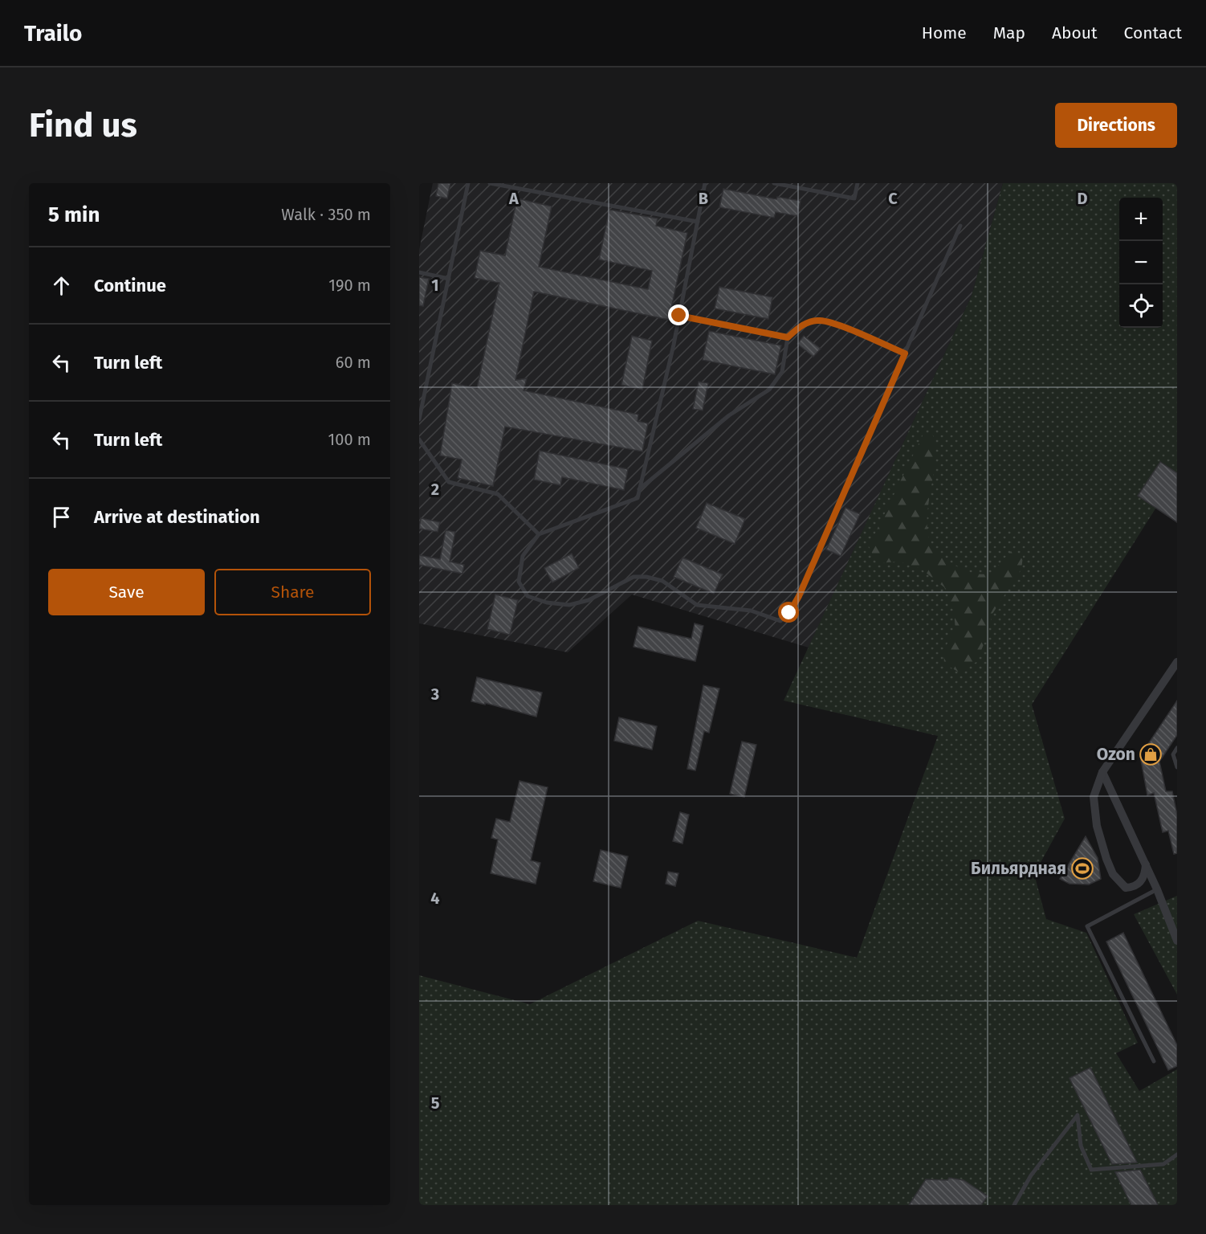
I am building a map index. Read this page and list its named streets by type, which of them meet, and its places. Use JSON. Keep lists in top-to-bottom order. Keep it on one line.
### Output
{"places":{"shop":["Ozon"],"sports":["Бильярдная"]},"page":{"header":"Trailo","nav":["Home","Map","About","Contact"],"buttons":["Directions",["Save","Share"]],"title":"Find us","heading":["5 min","Walk · 350 m"],"map_buttons":["+","−"],"list":[["Continue","190 m"],["Turn left","60 m"],["Turn left","100 m"],"Arrive at destination"]},"grid":{"columns":["A","B","C","D"],"rows":["1","2","3","4","5"]}}
